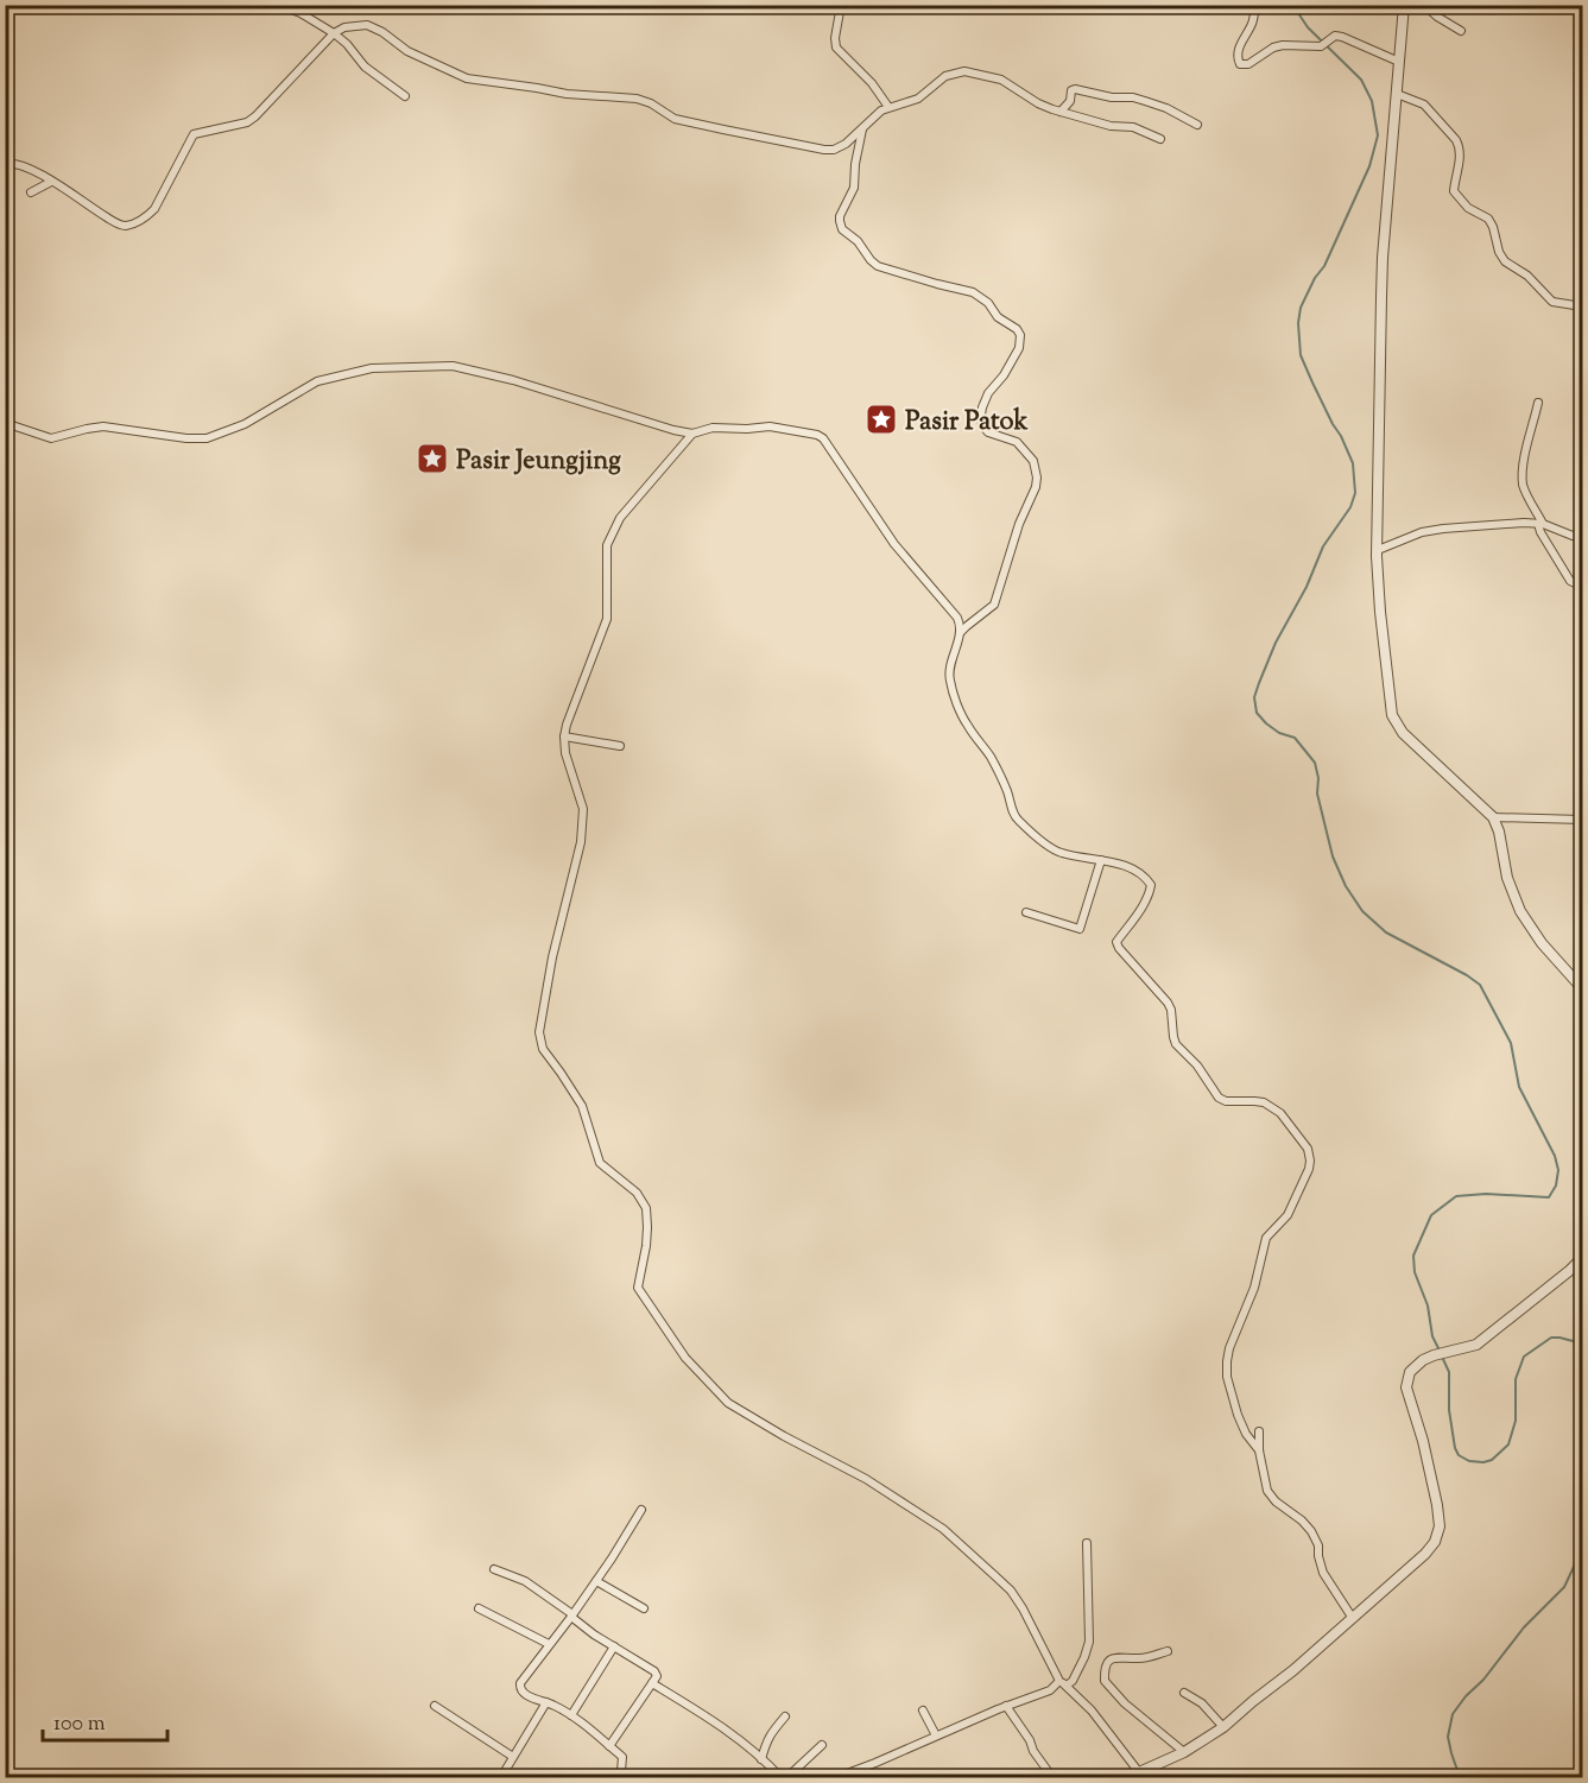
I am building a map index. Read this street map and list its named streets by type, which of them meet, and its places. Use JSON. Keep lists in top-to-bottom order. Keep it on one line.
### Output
{"places":{"place":["Pasir Patok","Pasir Jeungjing"]},"scale_bar":"100 m"}
